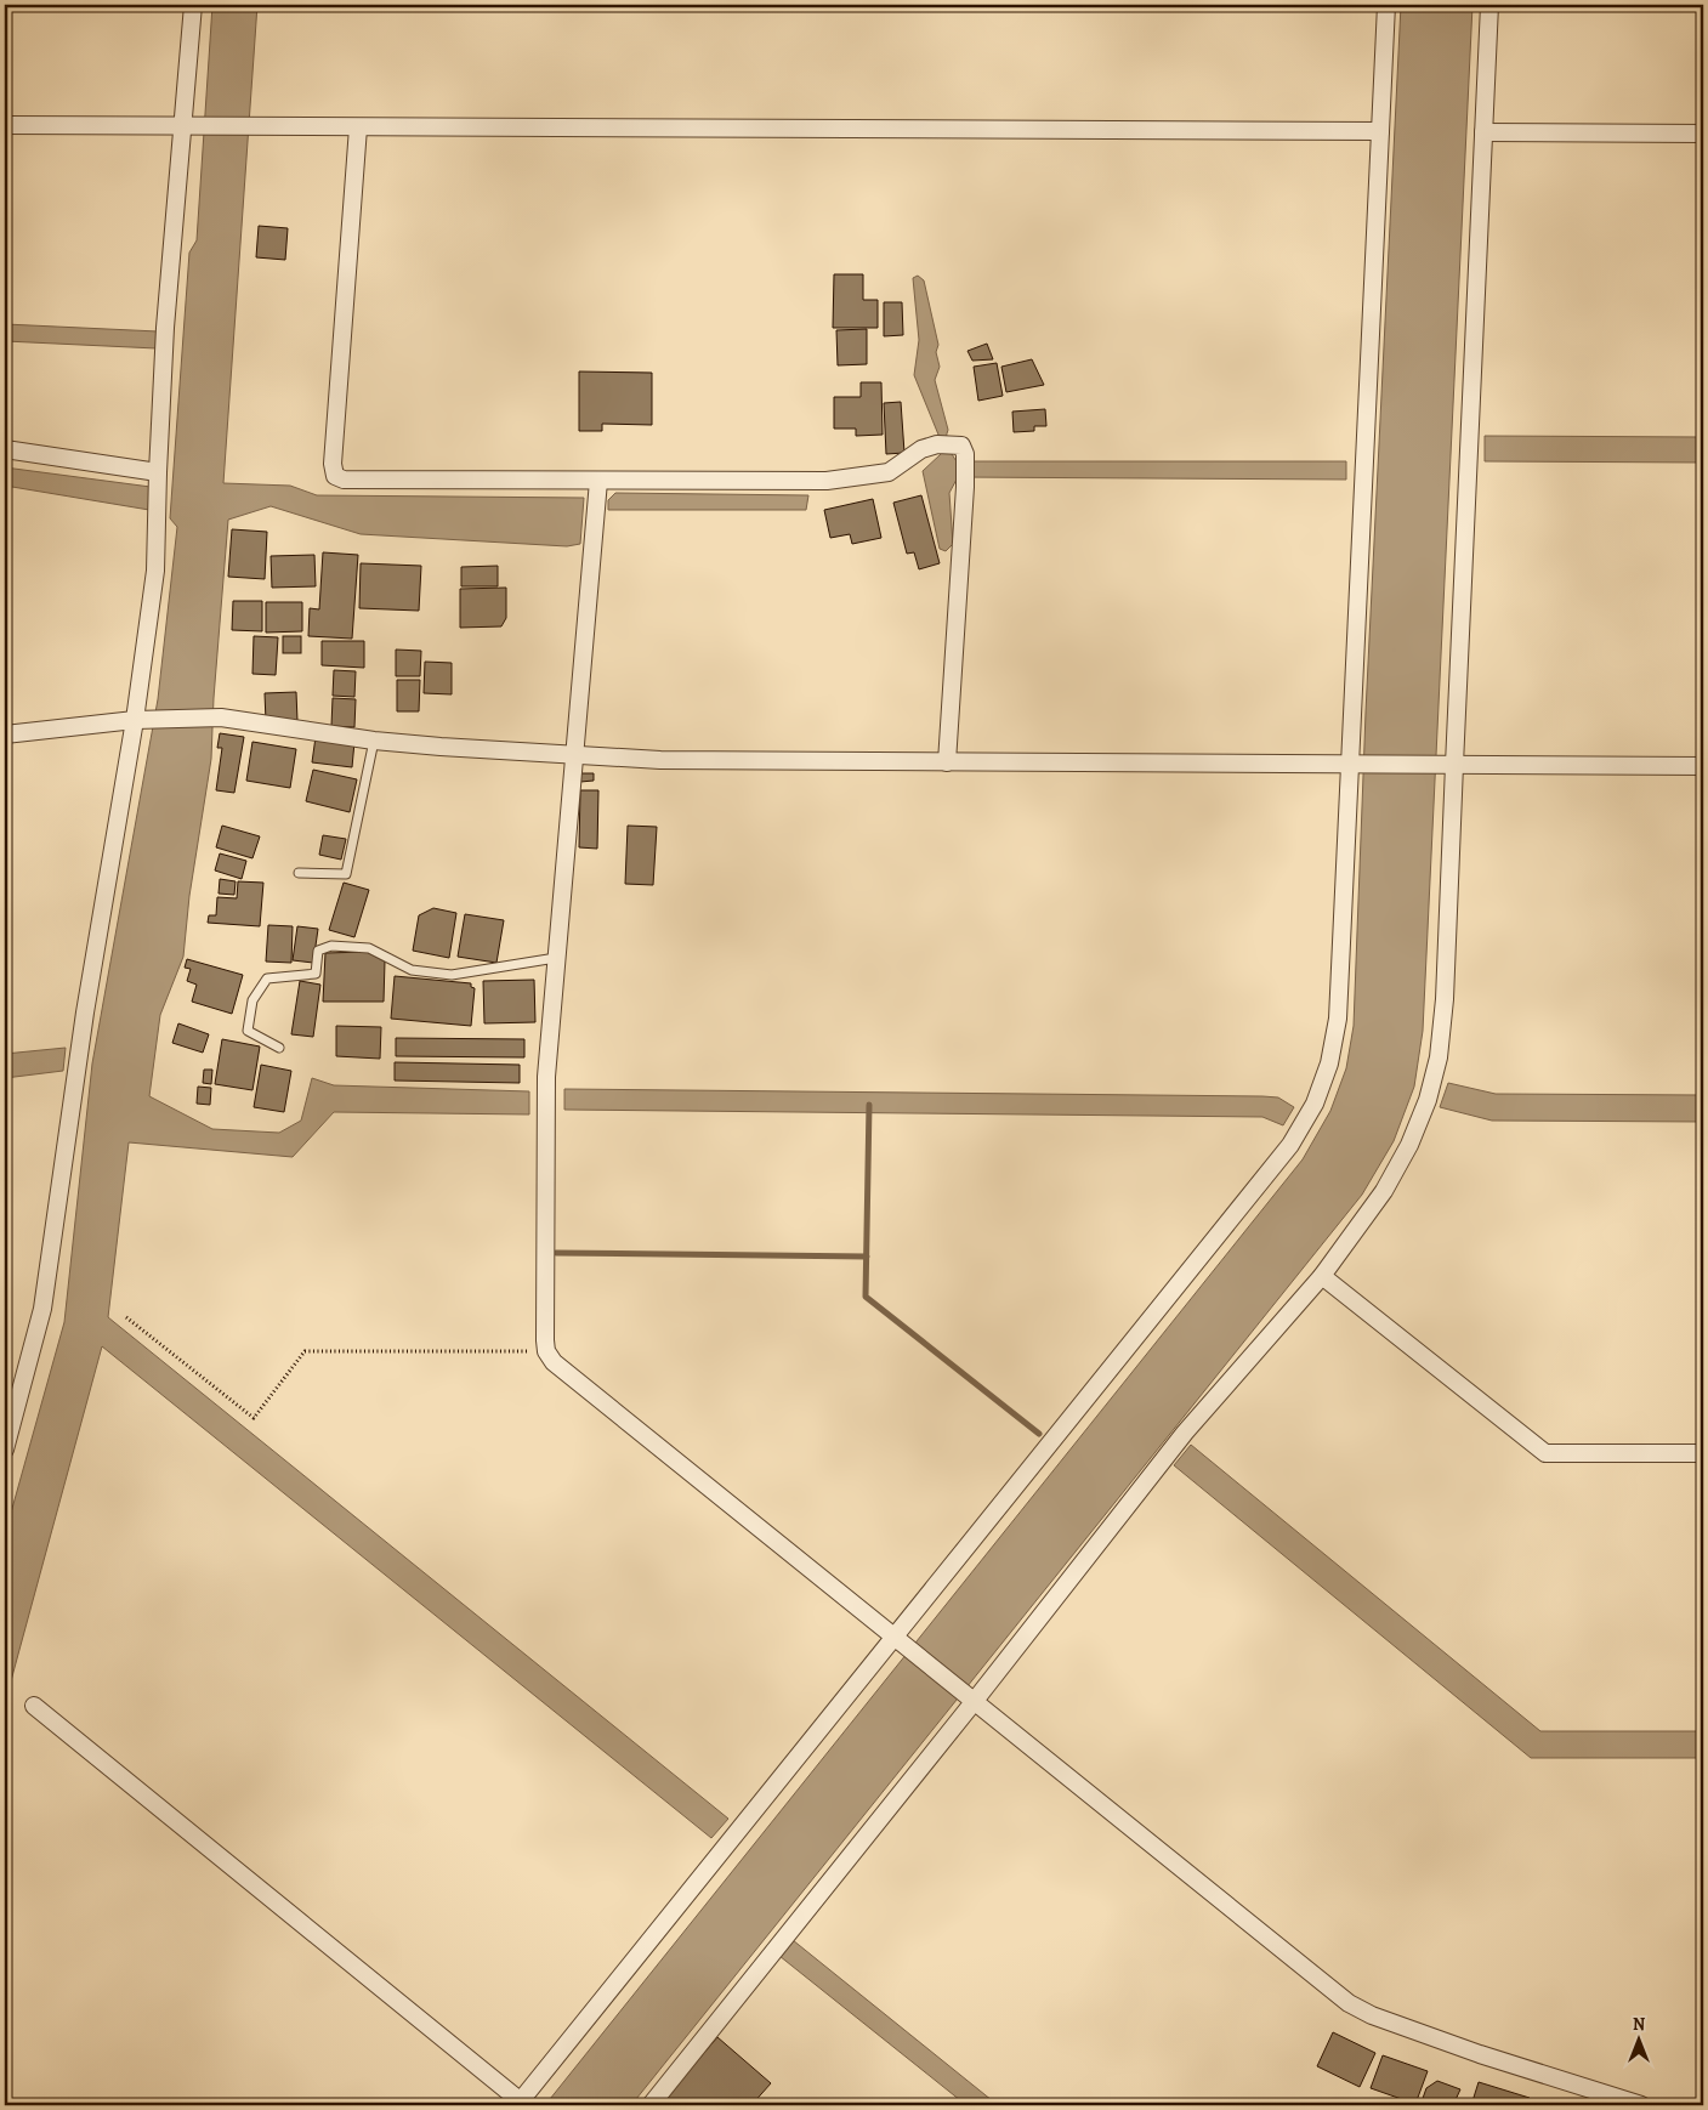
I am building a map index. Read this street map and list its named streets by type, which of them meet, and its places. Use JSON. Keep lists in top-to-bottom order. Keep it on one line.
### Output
{"north":"top"}
